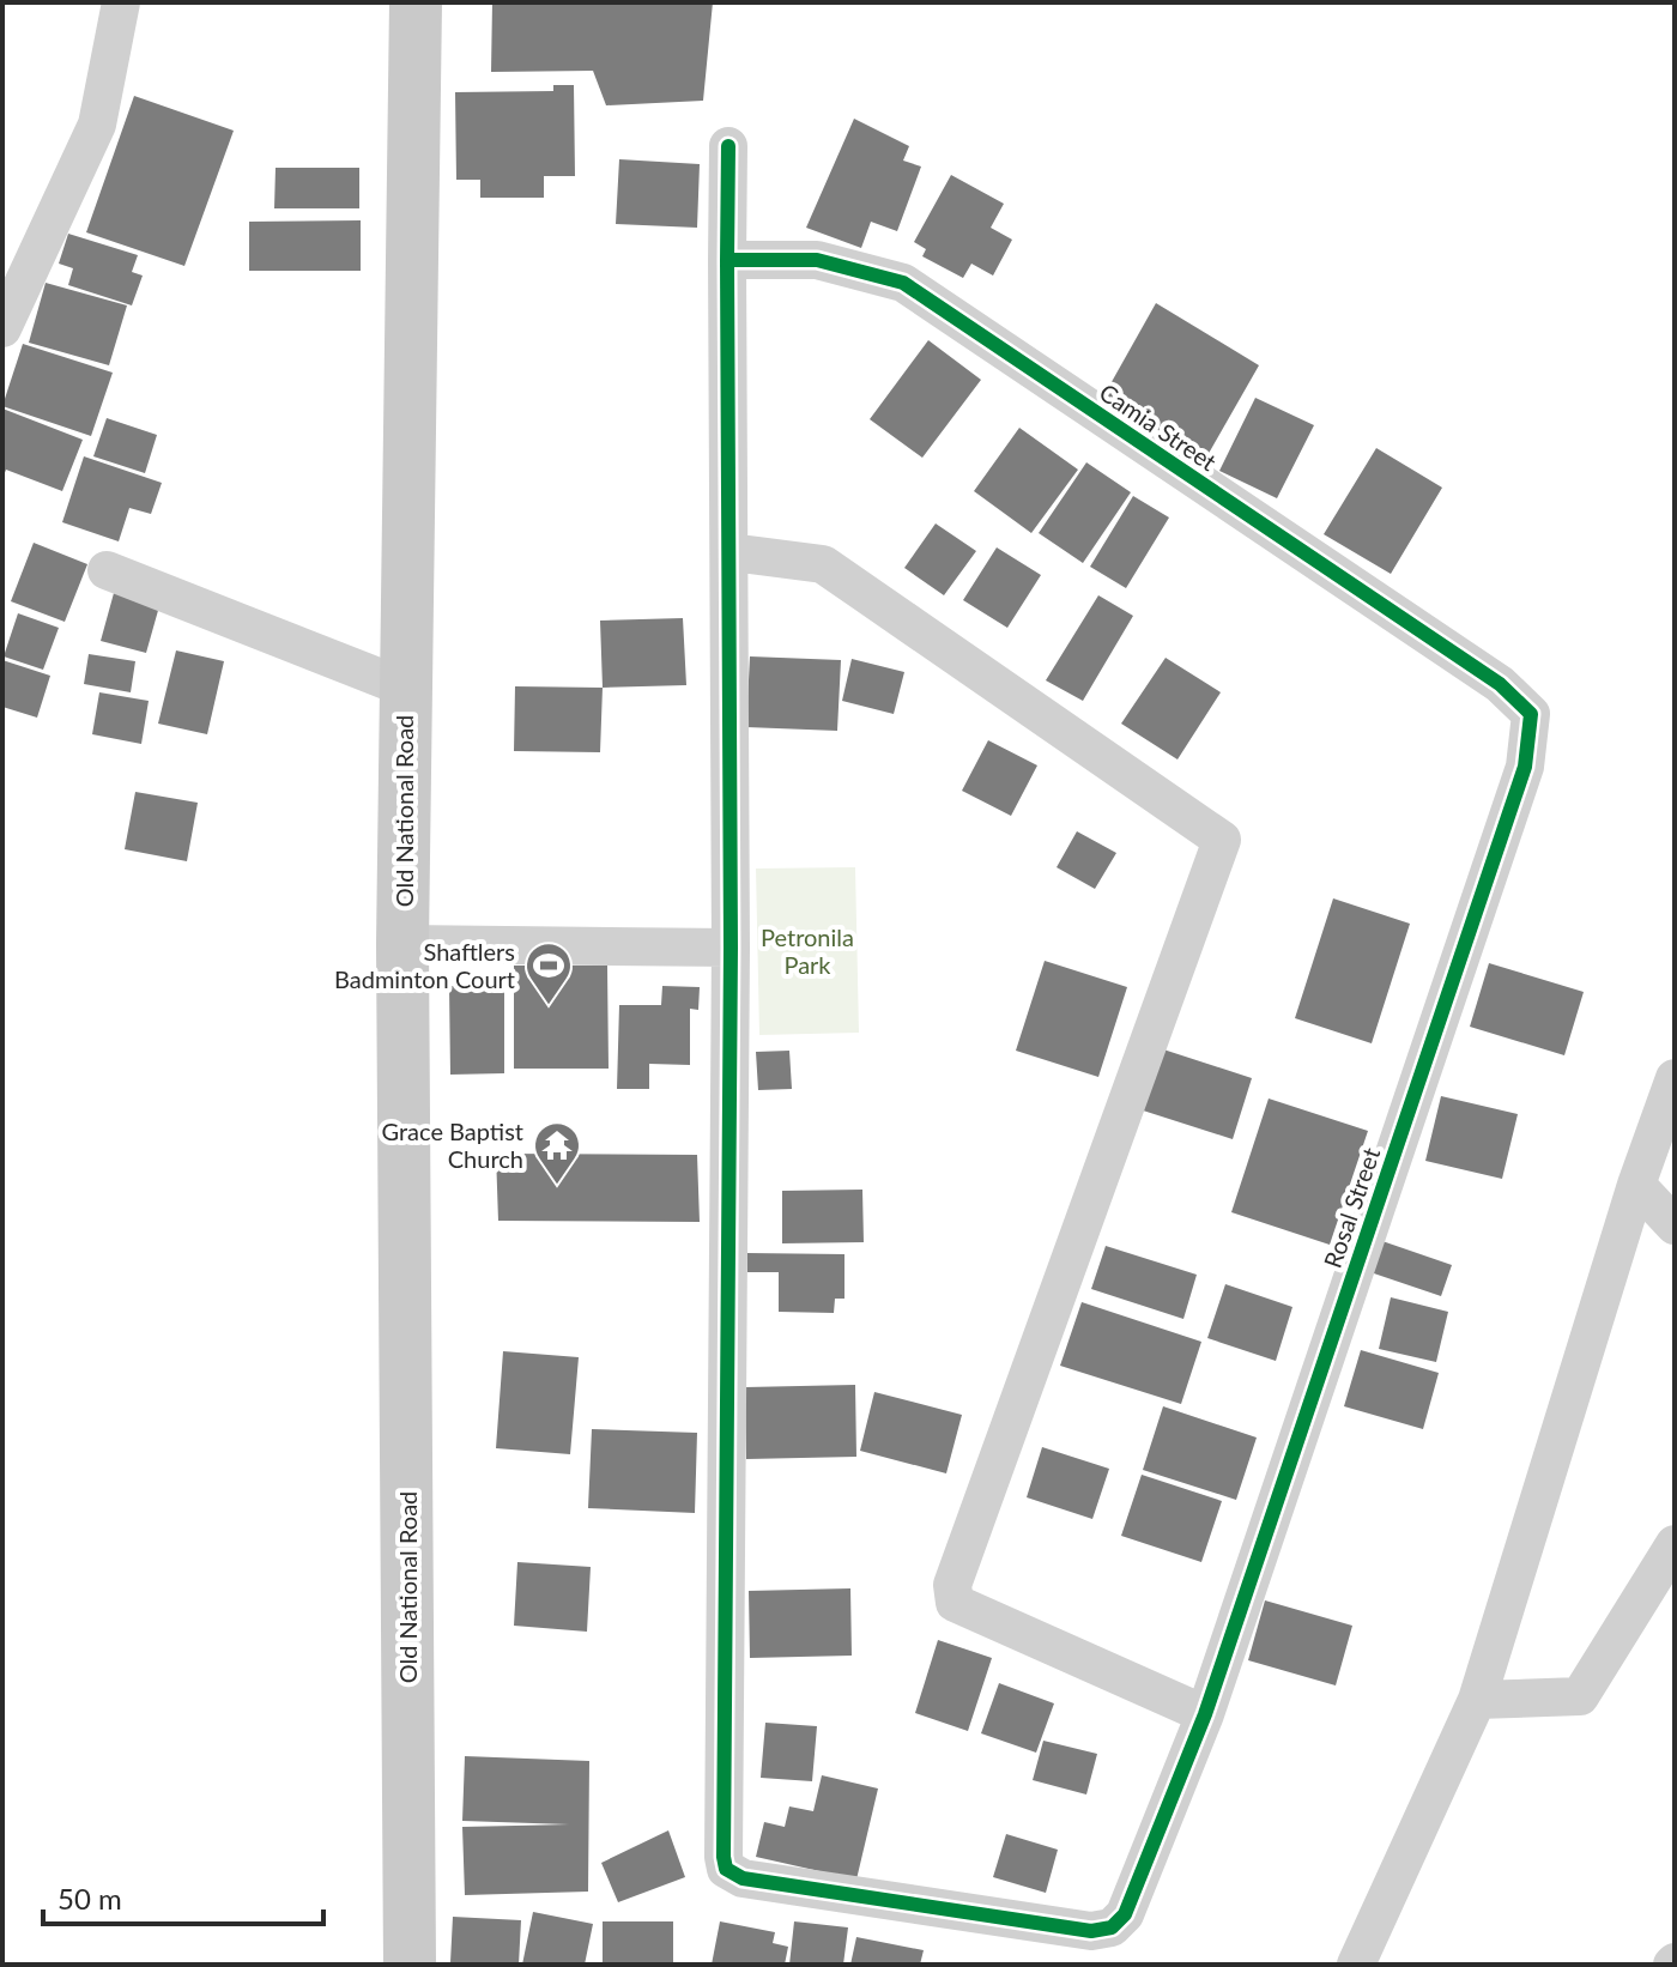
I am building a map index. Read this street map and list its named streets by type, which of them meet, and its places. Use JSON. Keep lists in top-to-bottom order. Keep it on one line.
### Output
{"streets":{"main road":["Old National Road"],"street":["Camia Street","Rosal Street"]},"crossings":[["Camia Street","Rosal Street"]],"parks":["Petronila Park"],"places":{"sports":["Shaftlers Badminton Court"],"temple":["Grace Baptist Church"]},"scale_bar":"50 m"}
